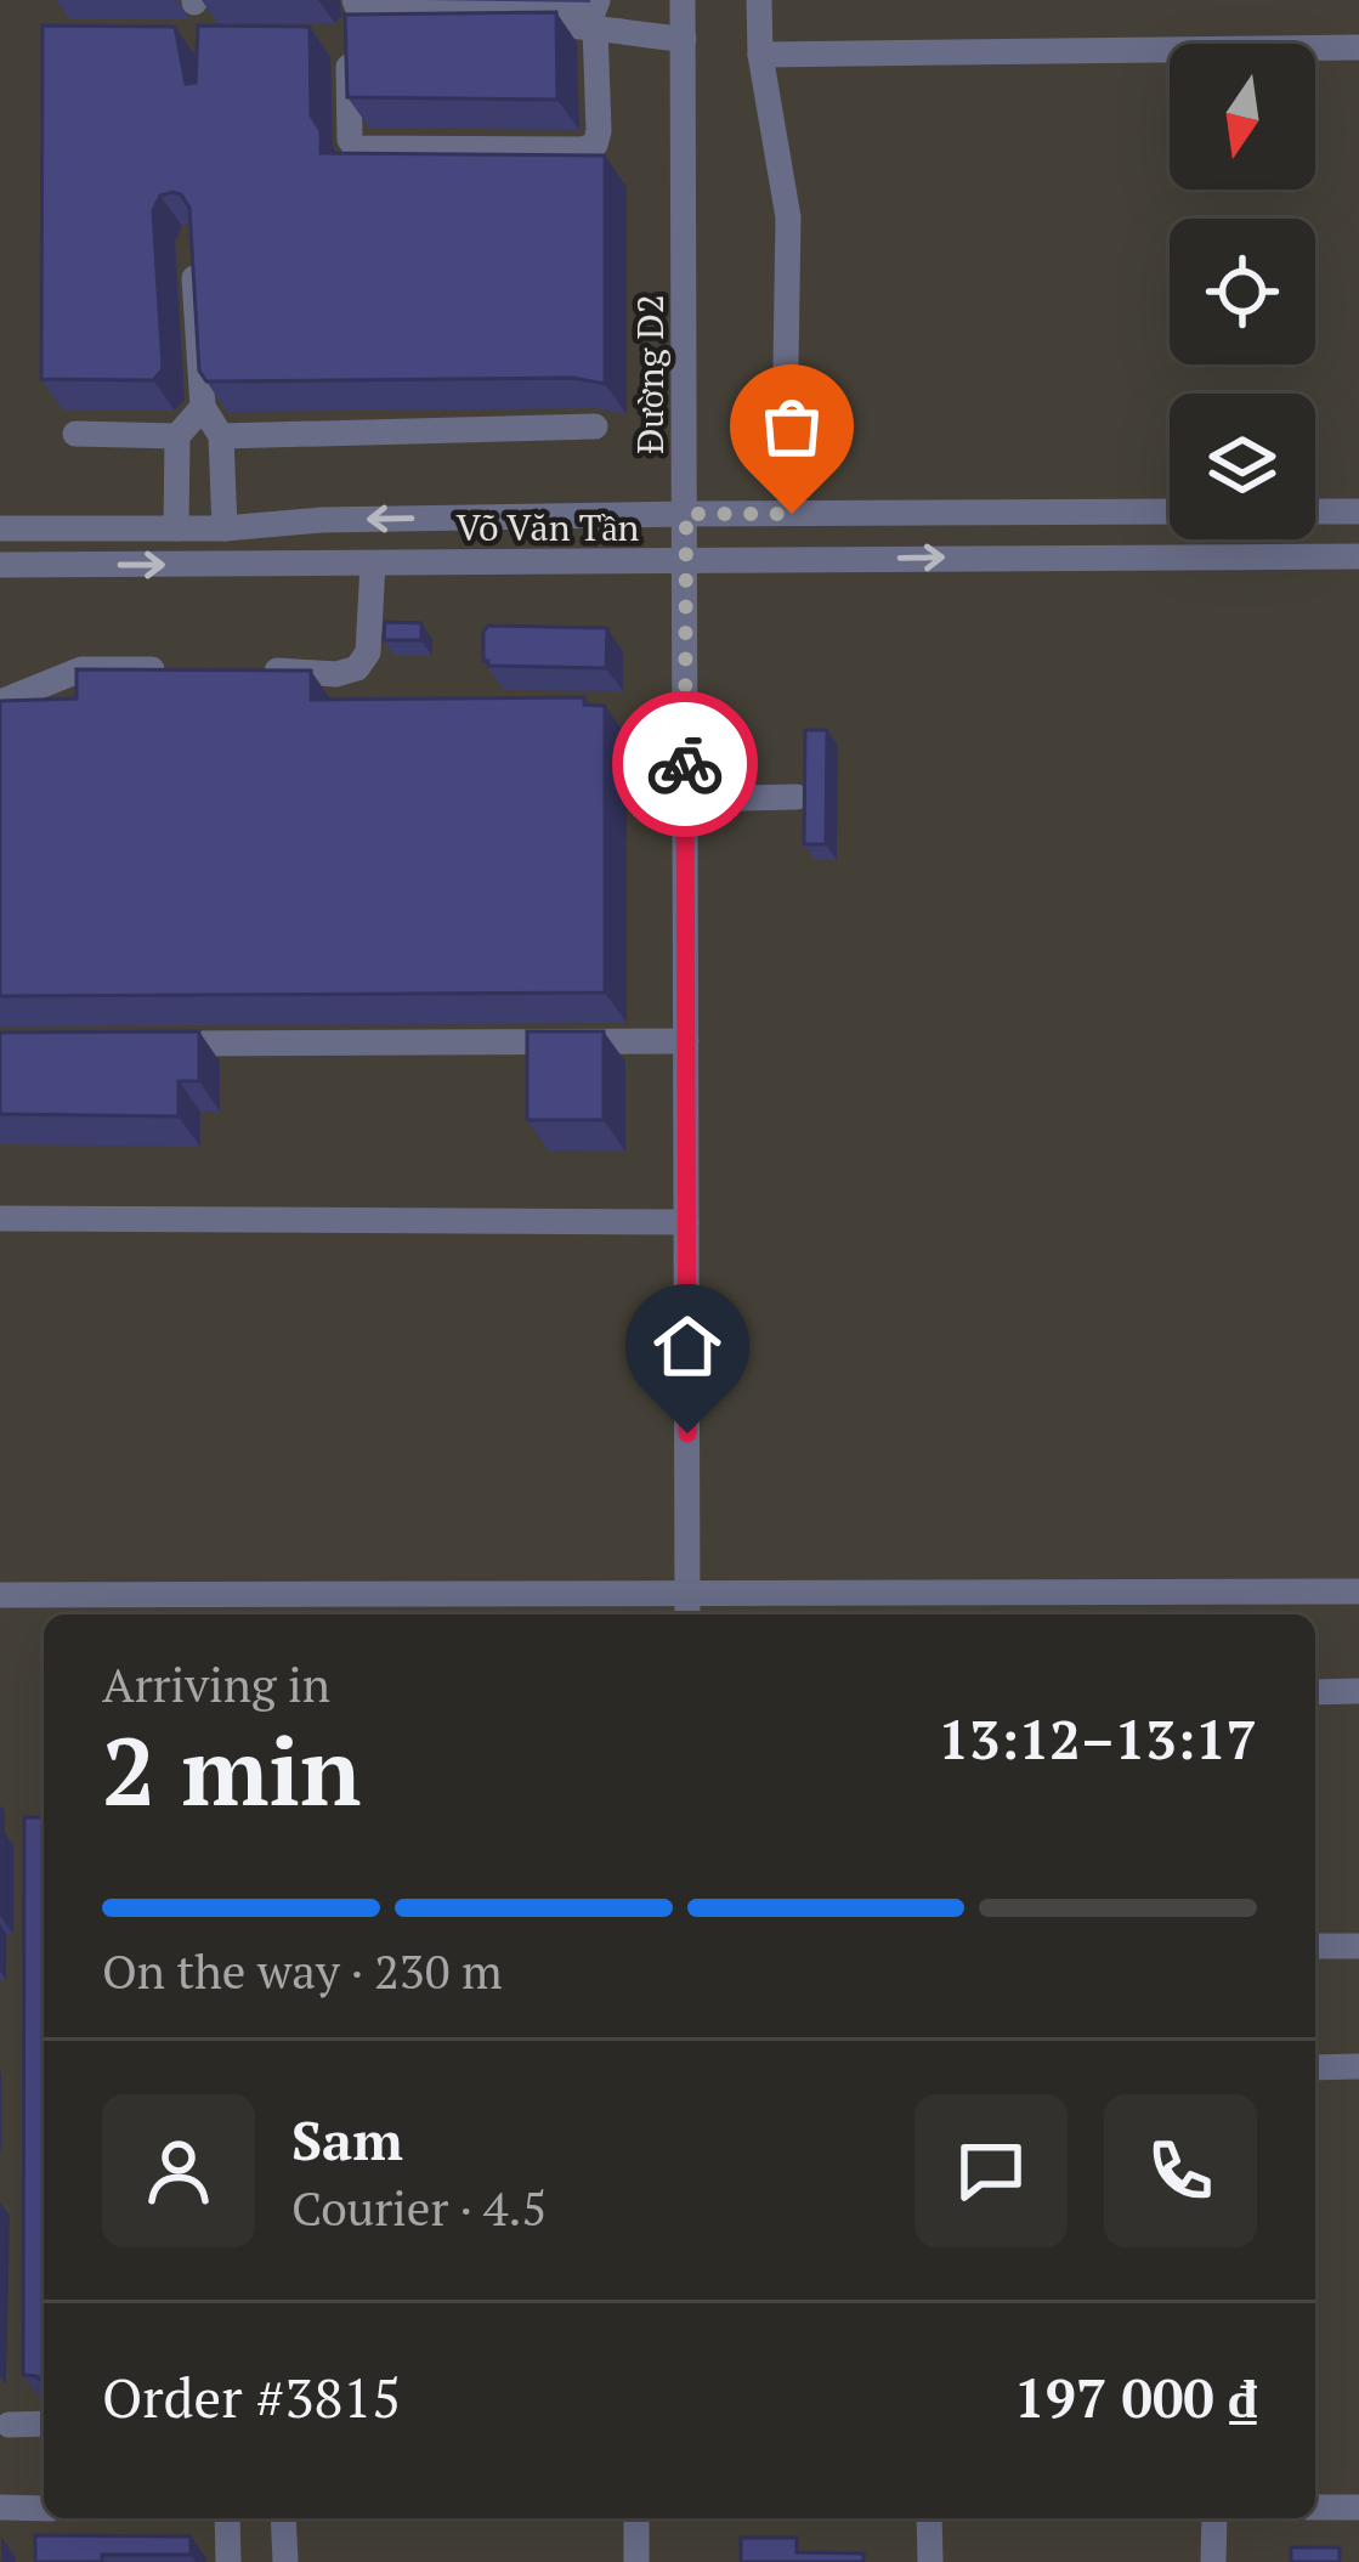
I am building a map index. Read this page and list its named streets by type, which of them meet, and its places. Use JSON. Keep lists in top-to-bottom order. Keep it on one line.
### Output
{"streets":{"street":["Đường D2","Võ Văn Tần"]},"crossings":[["Đường D2","Võ Văn Tần"]],"north":"bottom","page":{"heading":["2 min","Arriving in","13:12–13:17"],"panel":["Sam","Courier · 4.5","Order #3815","197 000 ₫"],"bar":"On the way · 230 m"}}
